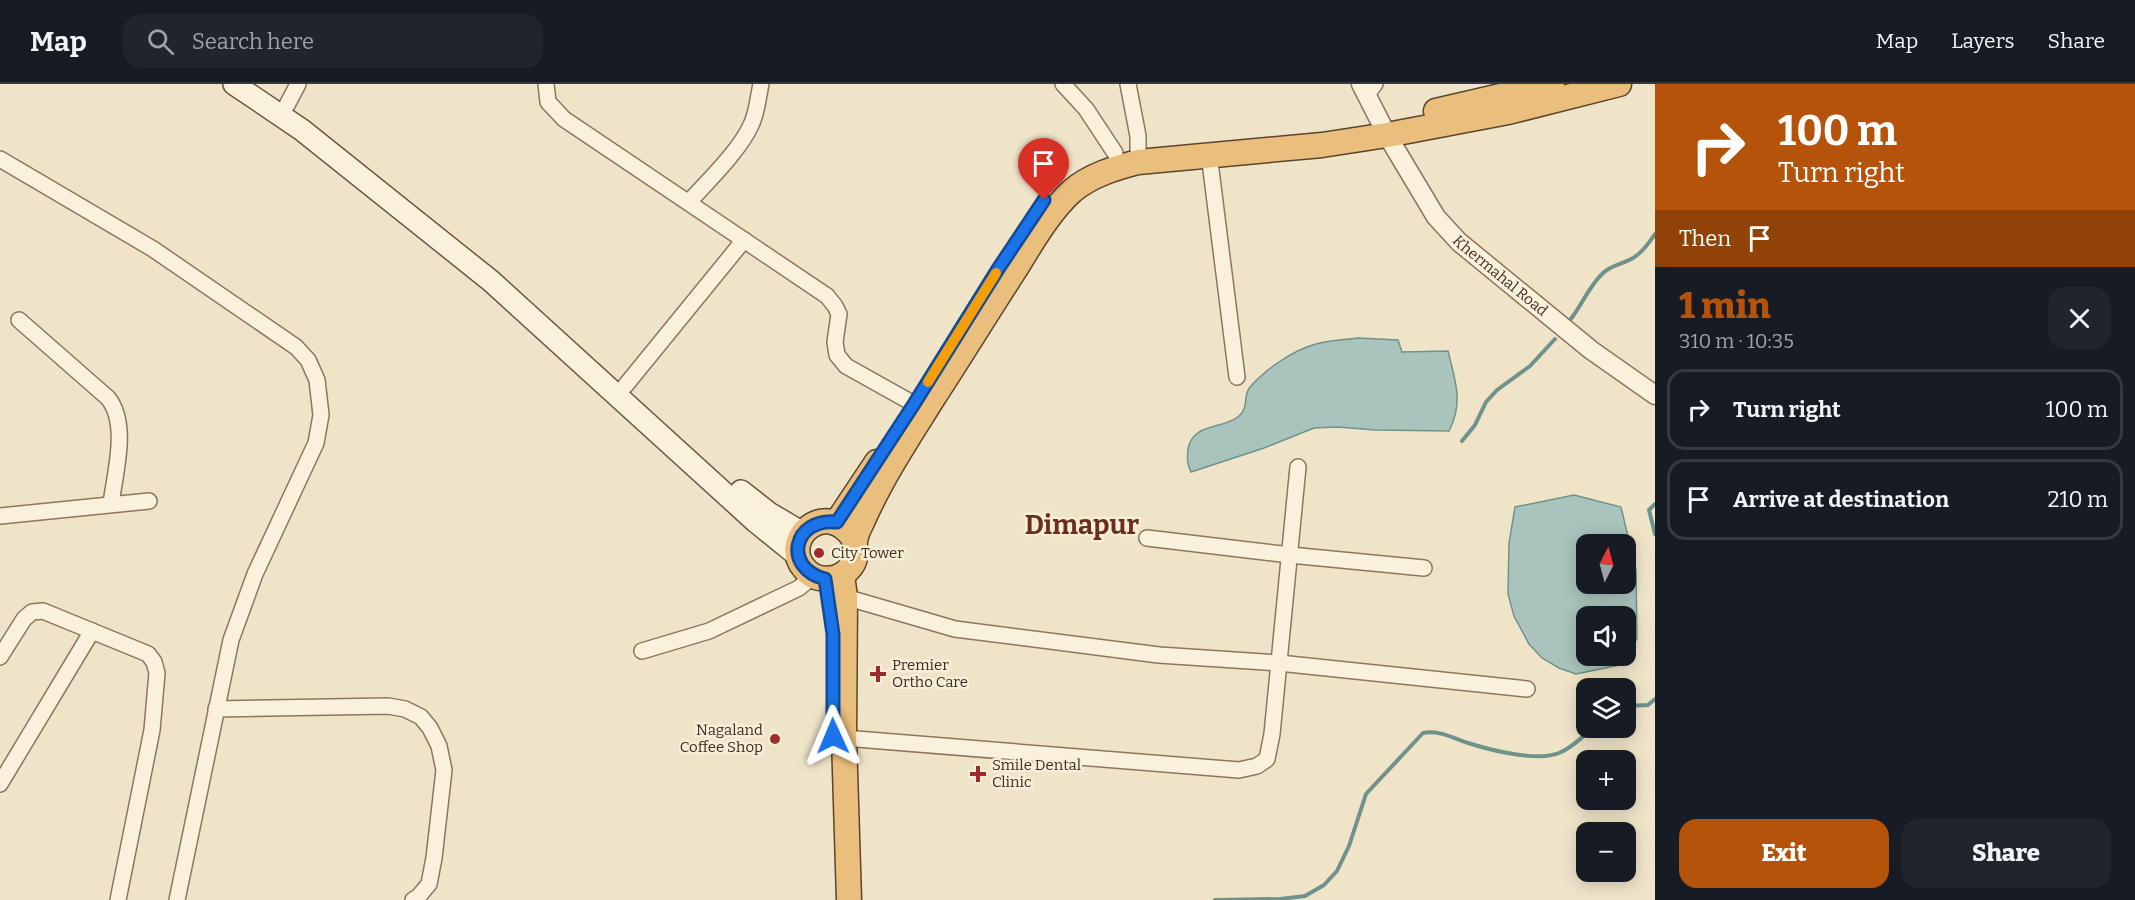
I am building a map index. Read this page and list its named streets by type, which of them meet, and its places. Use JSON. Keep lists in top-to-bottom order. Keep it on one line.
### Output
{"streets":{"street":["Khermahal Road"]},"districts":["Dimapur"],"places":{"other":["City Tower","Nagaland Coffee Shop"],"health":["Premier Ortho Care","Smile Dental Clinic"]},"north":"top","page":{"header":"Map","search":"Search here","nav":["Map","Layers","Share"],"turn":["100 m","Turn right"],"then":"Then","heading":["1 min","310 m · 10:35"],"list":[{"name":"Turn right","value":"100 m"},{"name":"Arrive at destination","value":"210 m"}],"map_buttons":["+","−"],"buttons":["Exit","Share"]}}
